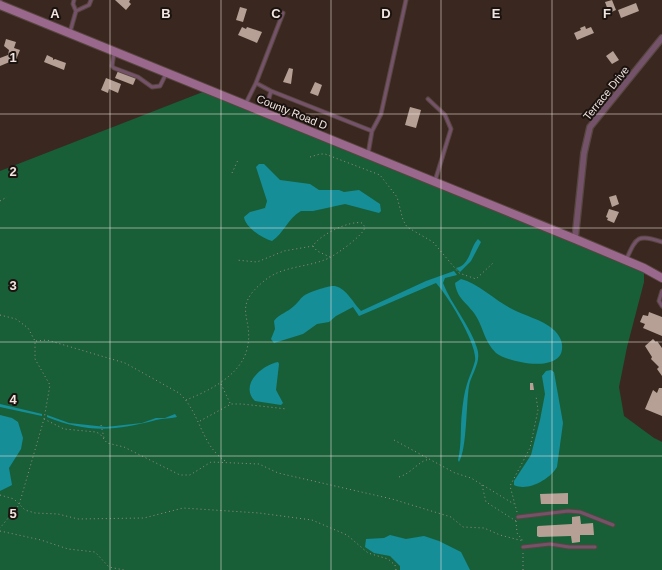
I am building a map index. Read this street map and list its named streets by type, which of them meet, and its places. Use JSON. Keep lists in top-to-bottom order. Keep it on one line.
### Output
{"streets":{"main road":["County Road D"],"street":["Terrace Drive"]},"crossings":[["Terrace Drive","County Road D"]],"grid":{"columns":["A","B","C","D","E","F"],"rows":["1","2","3","4","5"]}}
